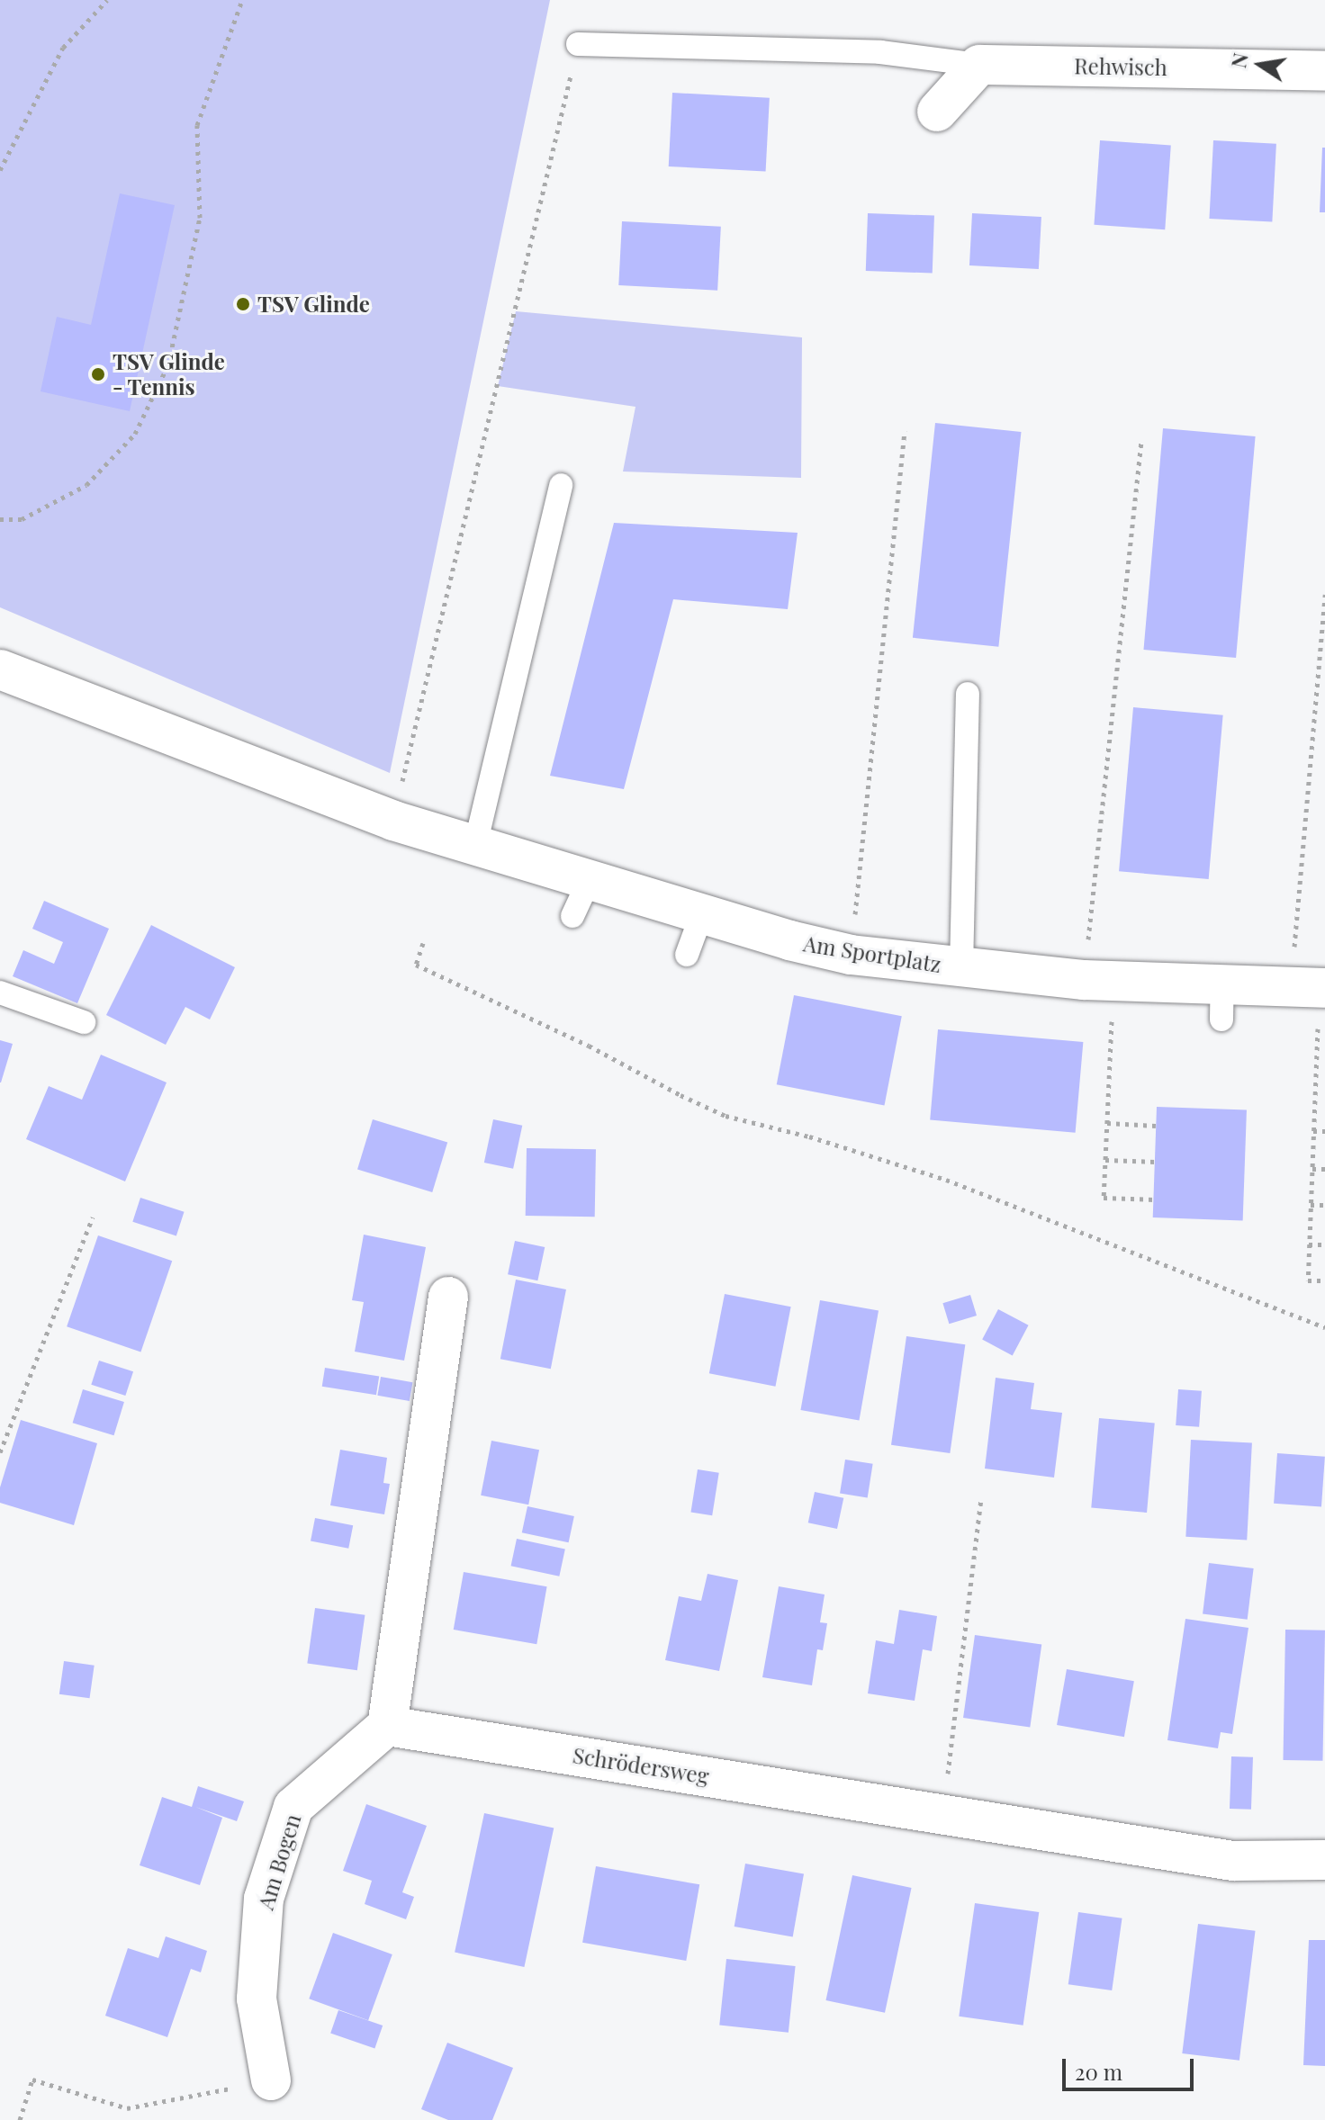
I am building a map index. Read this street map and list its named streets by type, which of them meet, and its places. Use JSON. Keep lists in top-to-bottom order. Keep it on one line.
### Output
{"streets":{"street":["Rehwisch","Am Sportplatz","Schrödersweg","Am Bogen"]},"crossings":[["Schrödersweg","Am Bogen"]],"places":["TSV Glinde","TSV Glinde - Tennis"],"scale_bar":"20 m","north":"left"}
